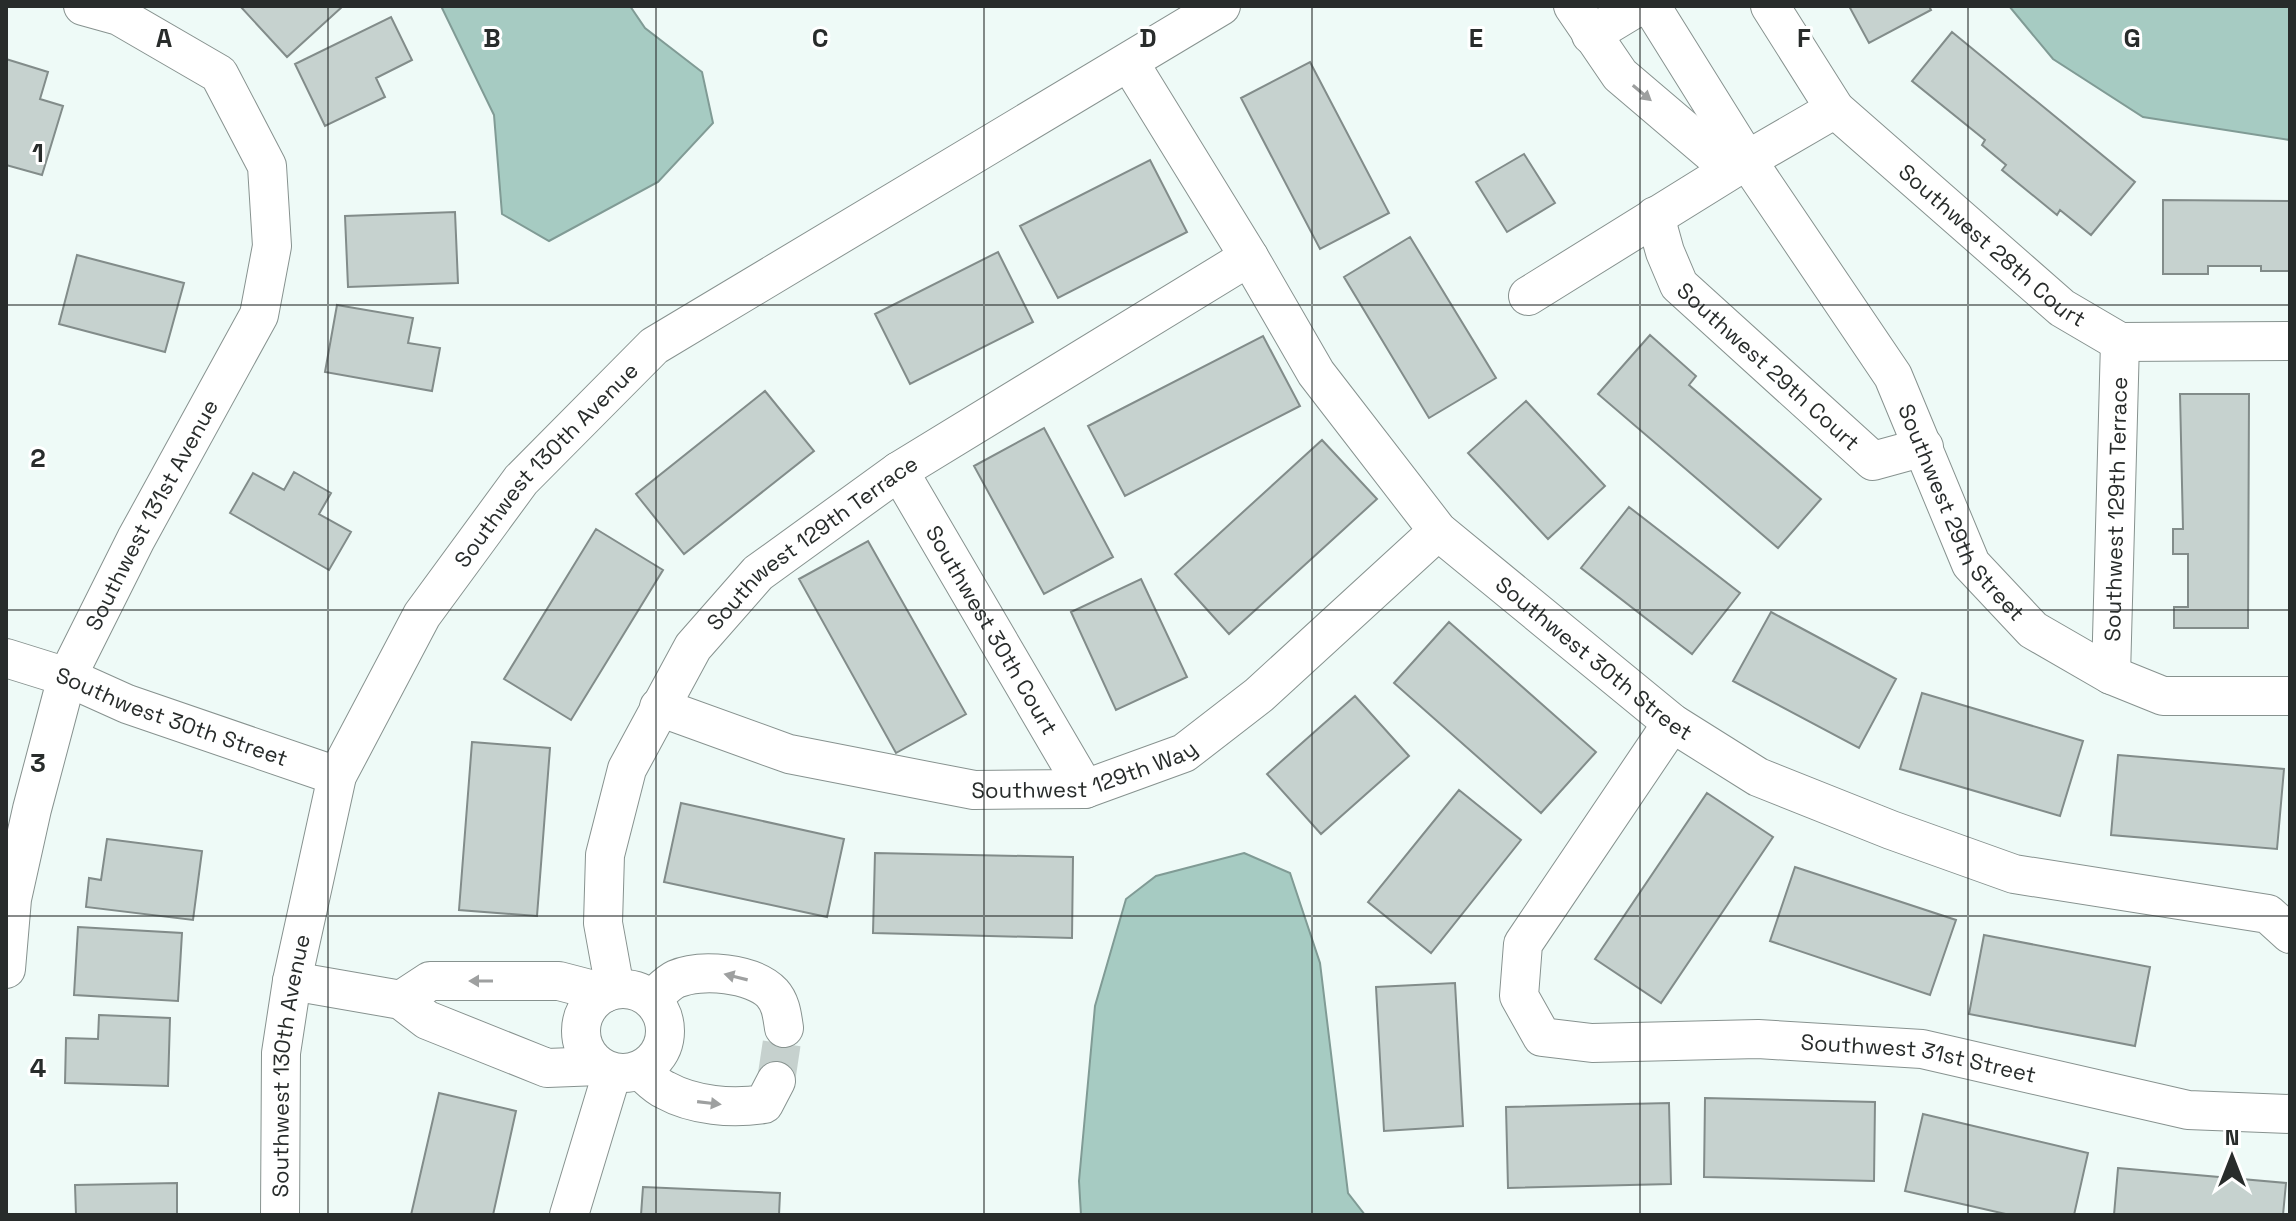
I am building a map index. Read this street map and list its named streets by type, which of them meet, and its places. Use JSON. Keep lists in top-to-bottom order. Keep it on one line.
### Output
{"streets":{"street":["Southwest 28th Court","Southwest 29th Court","Southwest 130th Avenue","Southwest 129th Terrace","Southwest 29th Street","Southwest 131st Avenue","Southwest 30th Court","Southwest 30th Street","Southwest 129th Way","Southwest 31st Street"]},"crossings":[["Southwest 28th Court","Southwest 129th Terrace"],["Southwest 29th Court","Southwest 29th Street"],["Southwest 130th Avenue","Southwest 30th Street"],["Southwest 129th Terrace","Southwest 29th Street"],["Southwest 129th Terrace","Southwest 30th Court"],["Southwest 129th Terrace","Southwest 30th Street"],["Southwest 129th Terrace","Southwest 129th Way"],["Southwest 131st Avenue","Southwest 30th Street"],["Southwest 30th Court","Southwest 129th Way"],["Southwest 30th Street","Southwest 129th Way"],["Southwest 30th Street","Southwest 31st Street"]],"north":"top","grid":{"columns":["A","B","C","D","E","F","G"],"rows":["1","2","3","4"]}}
